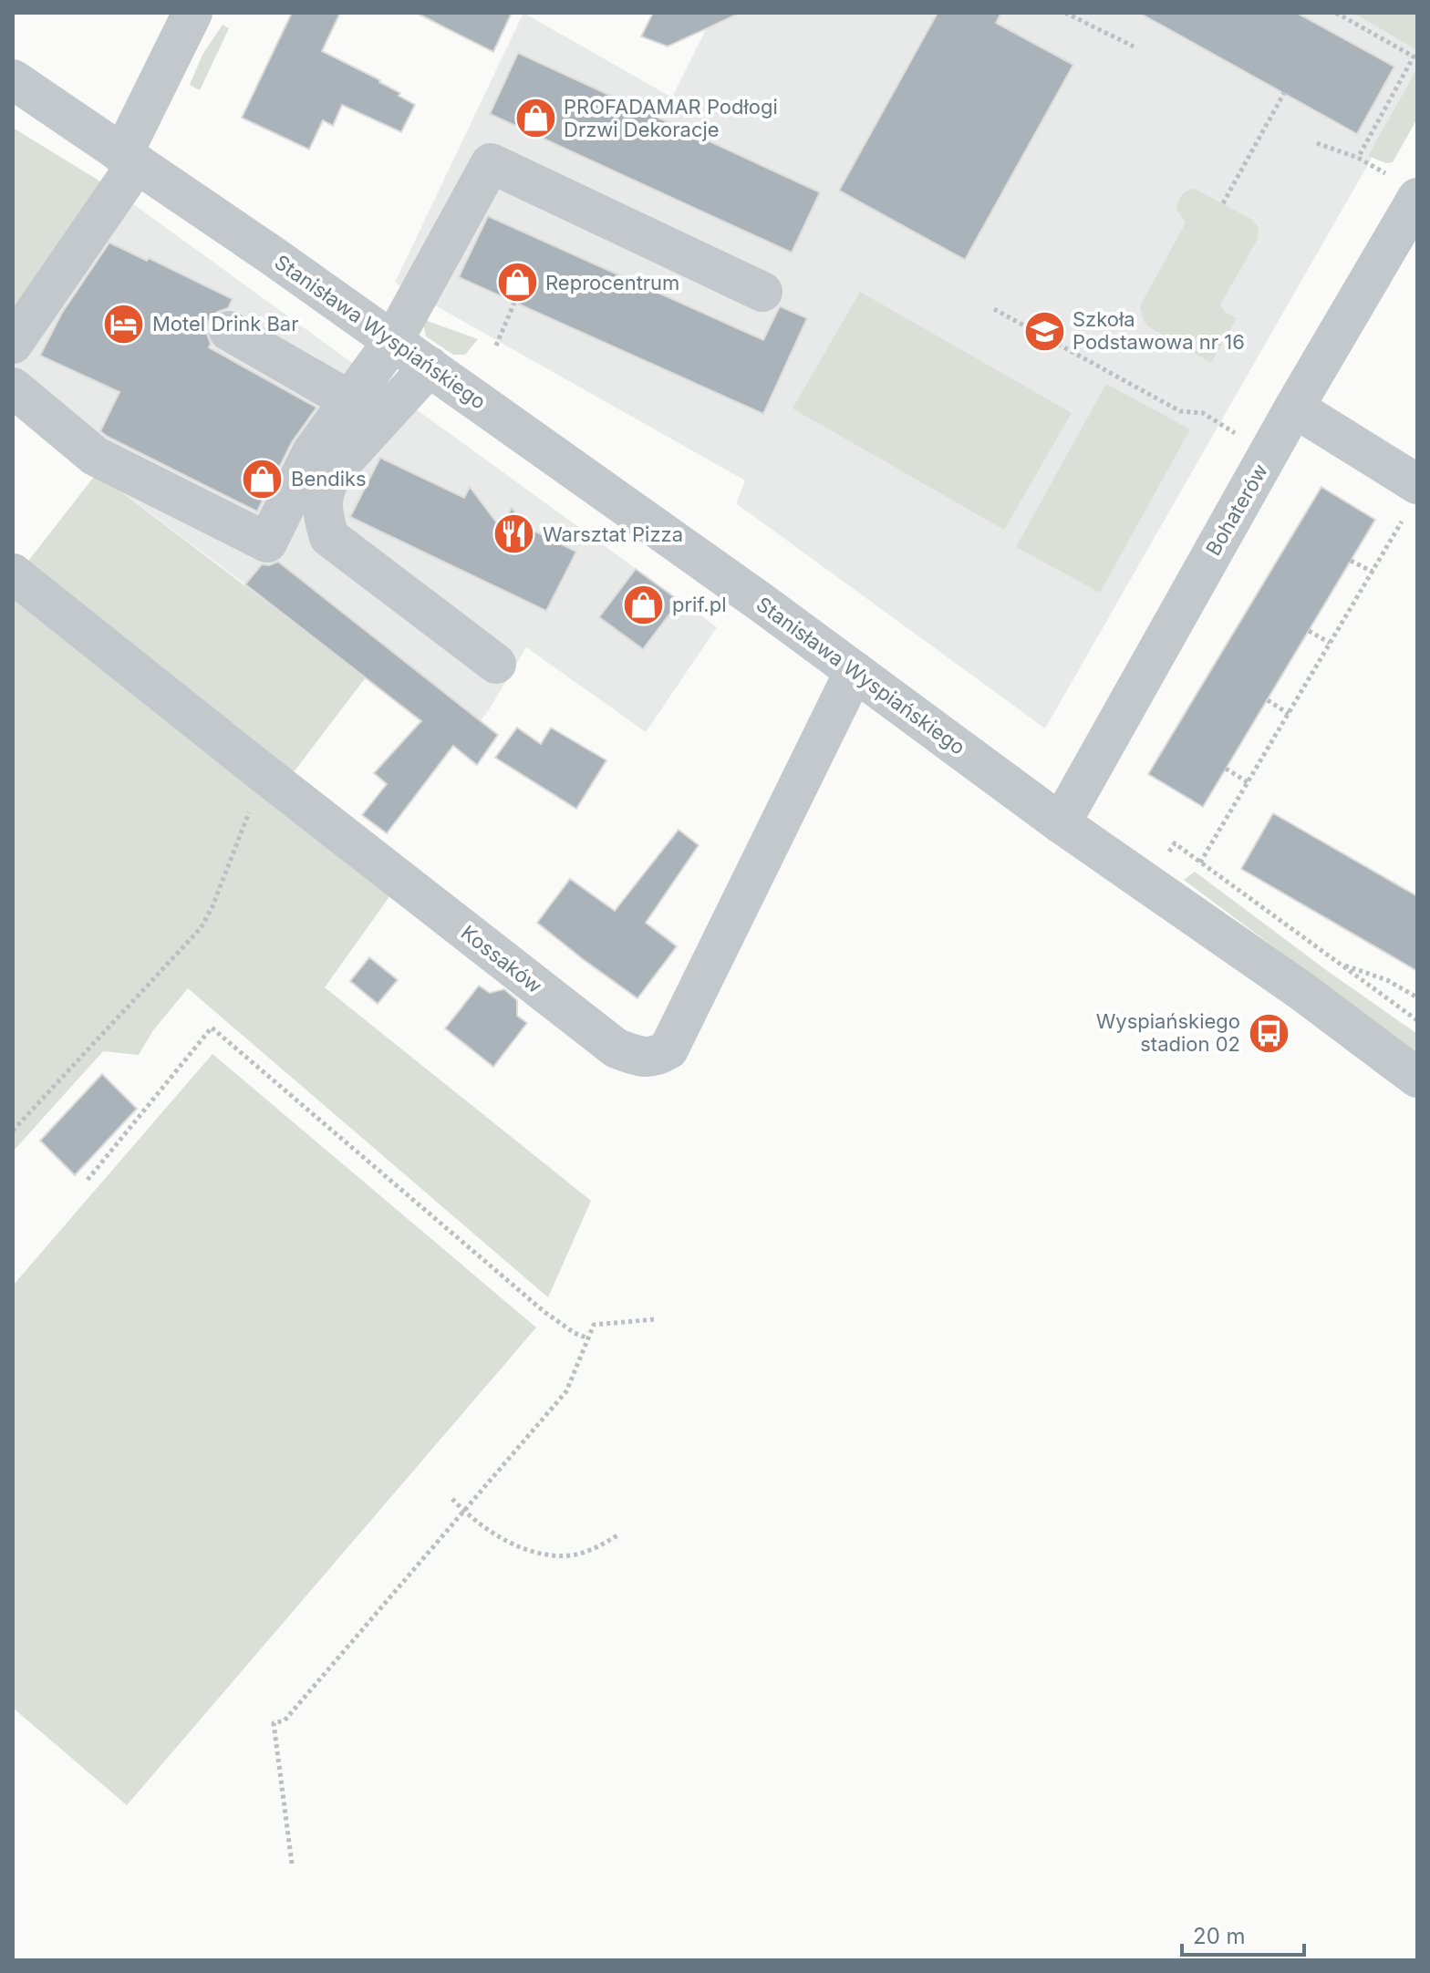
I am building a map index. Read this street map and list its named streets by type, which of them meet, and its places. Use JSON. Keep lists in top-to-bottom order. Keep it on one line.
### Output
{"streets":{"street":["Stanisława Wyspiańskiego","Bohaterów","Kossaków"]},"crossings":[["Stanisława Wyspiańskiego","Bohaterów"],["Stanisława Wyspiańskiego","Kossaków"]],"places":{"shop":["PROFADAMAR Podłogi Drzwi Dekoracje","Reprocentrum","Bendiks","prif.pl"],"hotel":["Motel Drink Bar"],"school or university":["Szkoła Podstawowa nr 16"],"restaurant":["Warsztat Pizza"],"bus stop":["Wyspiańskiego stadion 02"]},"scale_bar":"20 m"}
